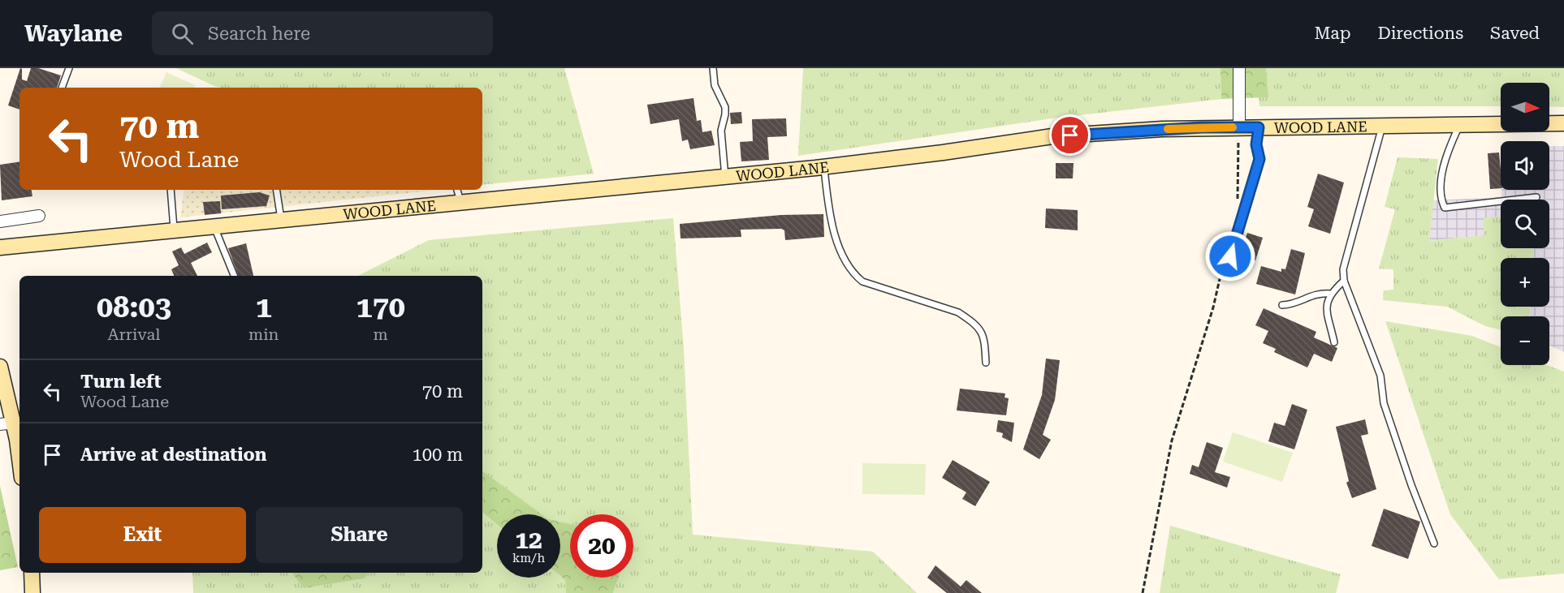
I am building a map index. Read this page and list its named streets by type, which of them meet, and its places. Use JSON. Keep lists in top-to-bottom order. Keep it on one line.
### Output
{"streets":{"street":["WOOD LANE"]},"north":"right","page":{"header":"Waylane","search":"Search here","nav":["Map","Directions","Saved"],"map_buttons":["+","−"],"turn":["70 m","Wood Lane"],"eta":["08:03","Arrival","1","min","170","m"],"list":[{"name":"Turn left","note":"Wood Lane","value":"70 m"},{"name":"Arrive at destination","value":"100 m"}],"buttons":["Exit","Share"],"speed":"12 km/h","limit":"20"}}
